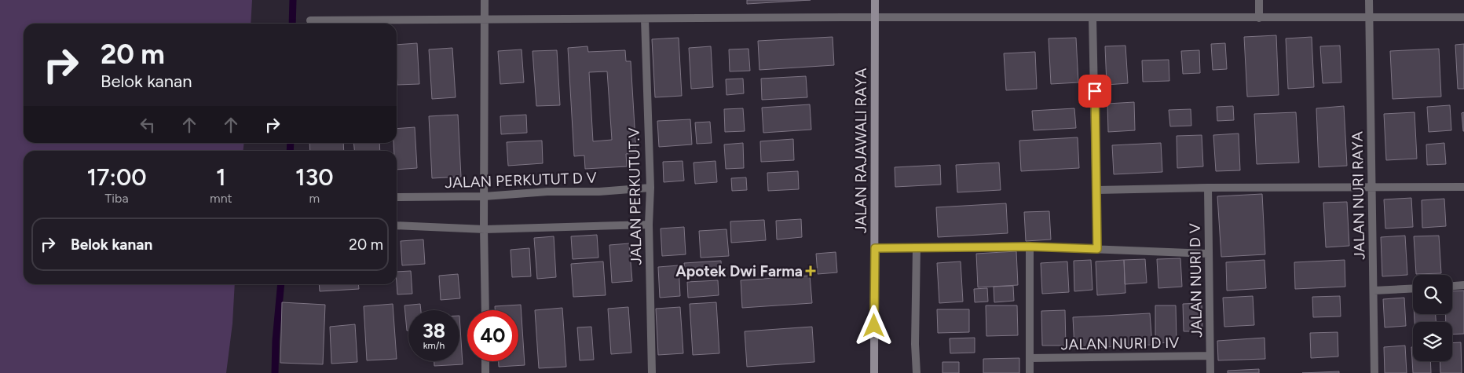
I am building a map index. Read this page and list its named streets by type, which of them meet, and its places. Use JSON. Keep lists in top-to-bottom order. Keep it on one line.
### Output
{"streets":{"street":["JALAN RAJAWALI RAYA","JALAN PERKUTUT D V","JALAN NURI RAYA","JALAN PERKUTUT.V","JALAN NURI D V","JALAN NURI D IV"]},"crossings":[["JALAN PERKUTUT D V","JALAN PERKUTUT.V"],["JALAN NURI D V","JALAN NURI D IV"]],"places":{"health":["Apotek Dwi Farma"]},"page":{"turn":["20 m","Belok kanan"],"eta":["17:00","Tiba","1","mnt","130","m"],"list":[{"name":"Belok kanan","value":"20 m"}],"speed":"38 km/h","limit":"40"}}
